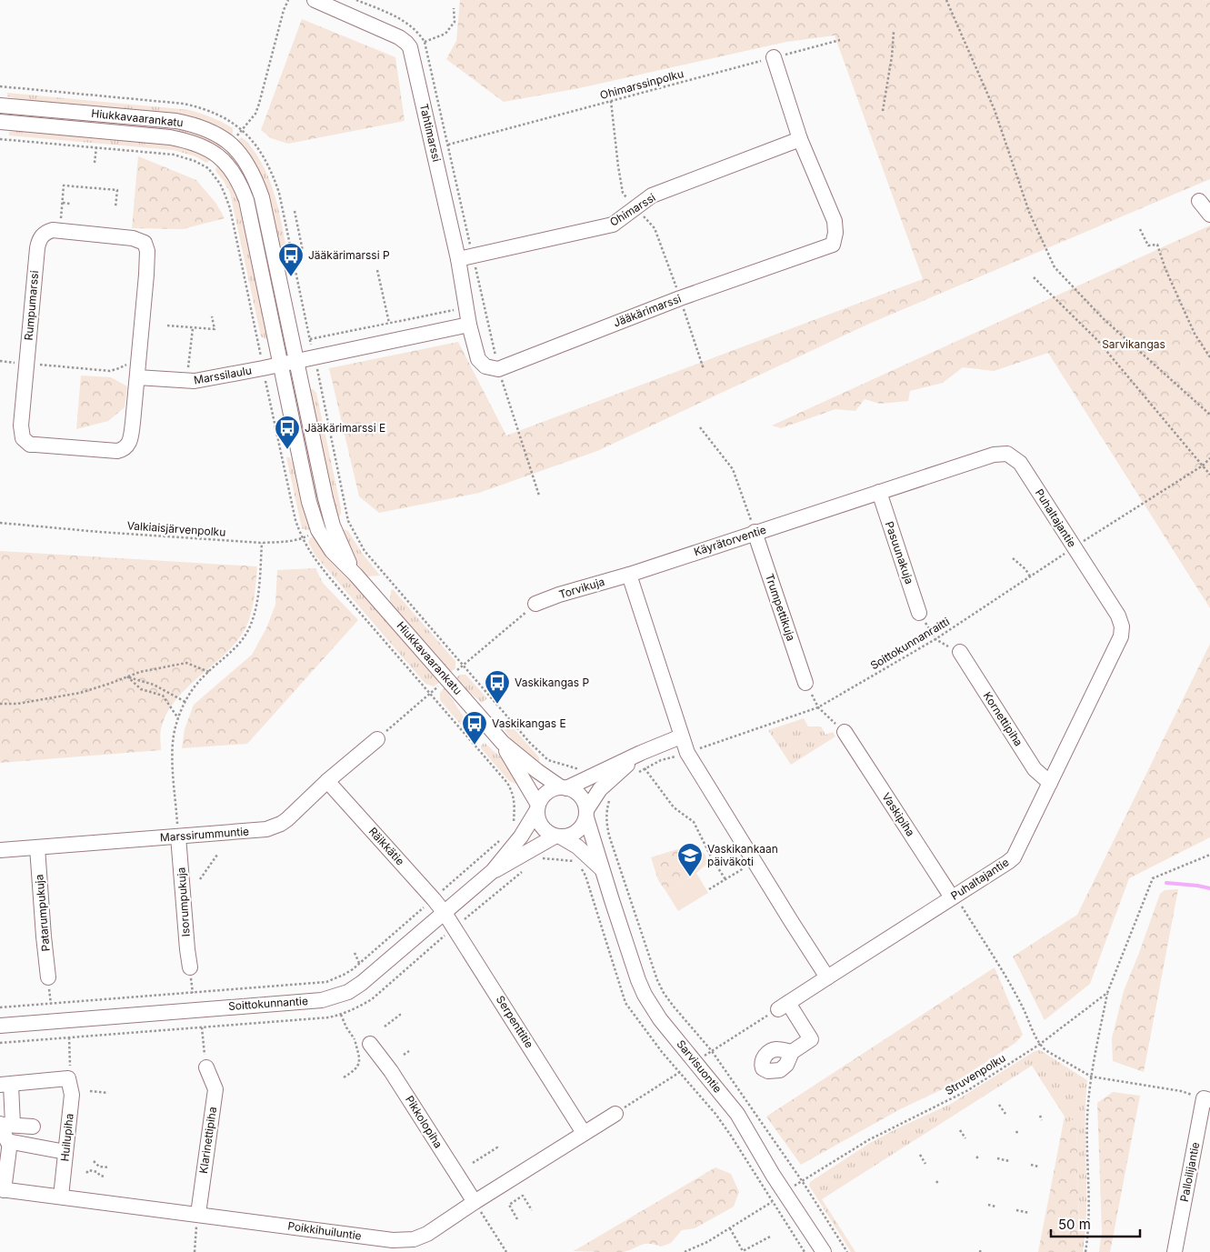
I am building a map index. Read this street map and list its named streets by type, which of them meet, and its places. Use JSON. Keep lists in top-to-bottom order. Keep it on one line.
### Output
{"streets":{"street":["Hiukkavaarankatu","Tahtimarssi","Ohimarssi","Rumpumarssi","Jääkärimarssi","Marssilaulu","Puhaltajantie","Käyrätorventie","Pasuunakuja","Torvikuja","Trumpettikuja","Kornettipiha","Vaskipiha","Marssirummuntie","Räikkätie","Isorumpukuja","Patarumpukuja","Soittokunnantie","Serpenttitie","Sarvisuontie","Pikkolopiha","Huilupiha","Klarinettipiha","Palloilijantie","Poikkihuiluntie"],"path":["Ohimarssinpolku","Valkiaisjärvenpolku","Soittokunnanraitti","Struvenpolku"]},"crossings":[["Ohimarssinpolku","Jääkärimarssi"],["Hiukkavaarankatu","Marssilaulu"],["Hiukkavaarankatu","Valkiaisjärvenpolku"],["Hiukkavaarankatu","Soittokunnantie"],["Hiukkavaarankatu","Sarvisuontie"],["Tahtimarssi","Ohimarssi"],["Tahtimarssi","Jääkärimarssi"],["Ohimarssi","Jääkärimarssi"],["Rumpumarssi","Marssilaulu"],["Puhaltajantie","Käyrätorventie"],["Puhaltajantie","Soittokunnanraitti"],["Puhaltajantie","Kornettipiha"],["Puhaltajantie","Vaskipiha"],["Käyrätorventie","Pasuunakuja"],["Käyrätorventie","Torvikuja"],["Käyrätorventie","Trumpettikuja"],["Marssirummuntie","Räikkätie"],["Marssirummuntie","Isorumpukuja"],["Marssirummuntie","Patarumpukuja"],["Räikkätie","Soittokunnantie"],["Räikkätie","Serpenttitie"],["Soittokunnantie","Serpenttitie"],["Soittokunnantie","Sarvisuontie"],["Serpenttitie","Poikkihuiluntie"],["Sarvisuontie","Struvenpolku"],["Pikkolopiha","Poikkihuiluntie"],["Huilupiha","Poikkihuiluntie"],["Klarinettipiha","Poikkihuiluntie"]],"parks":["Sarvikangas"],"places":{"bus stop":["Jääkärimarssi P","Jääkärimarssi E","Vaskikangas P","Vaskikangas E"],"school or university":["Vaskikankaan päiväkoti"]},"scale_bar":"50 m"}
